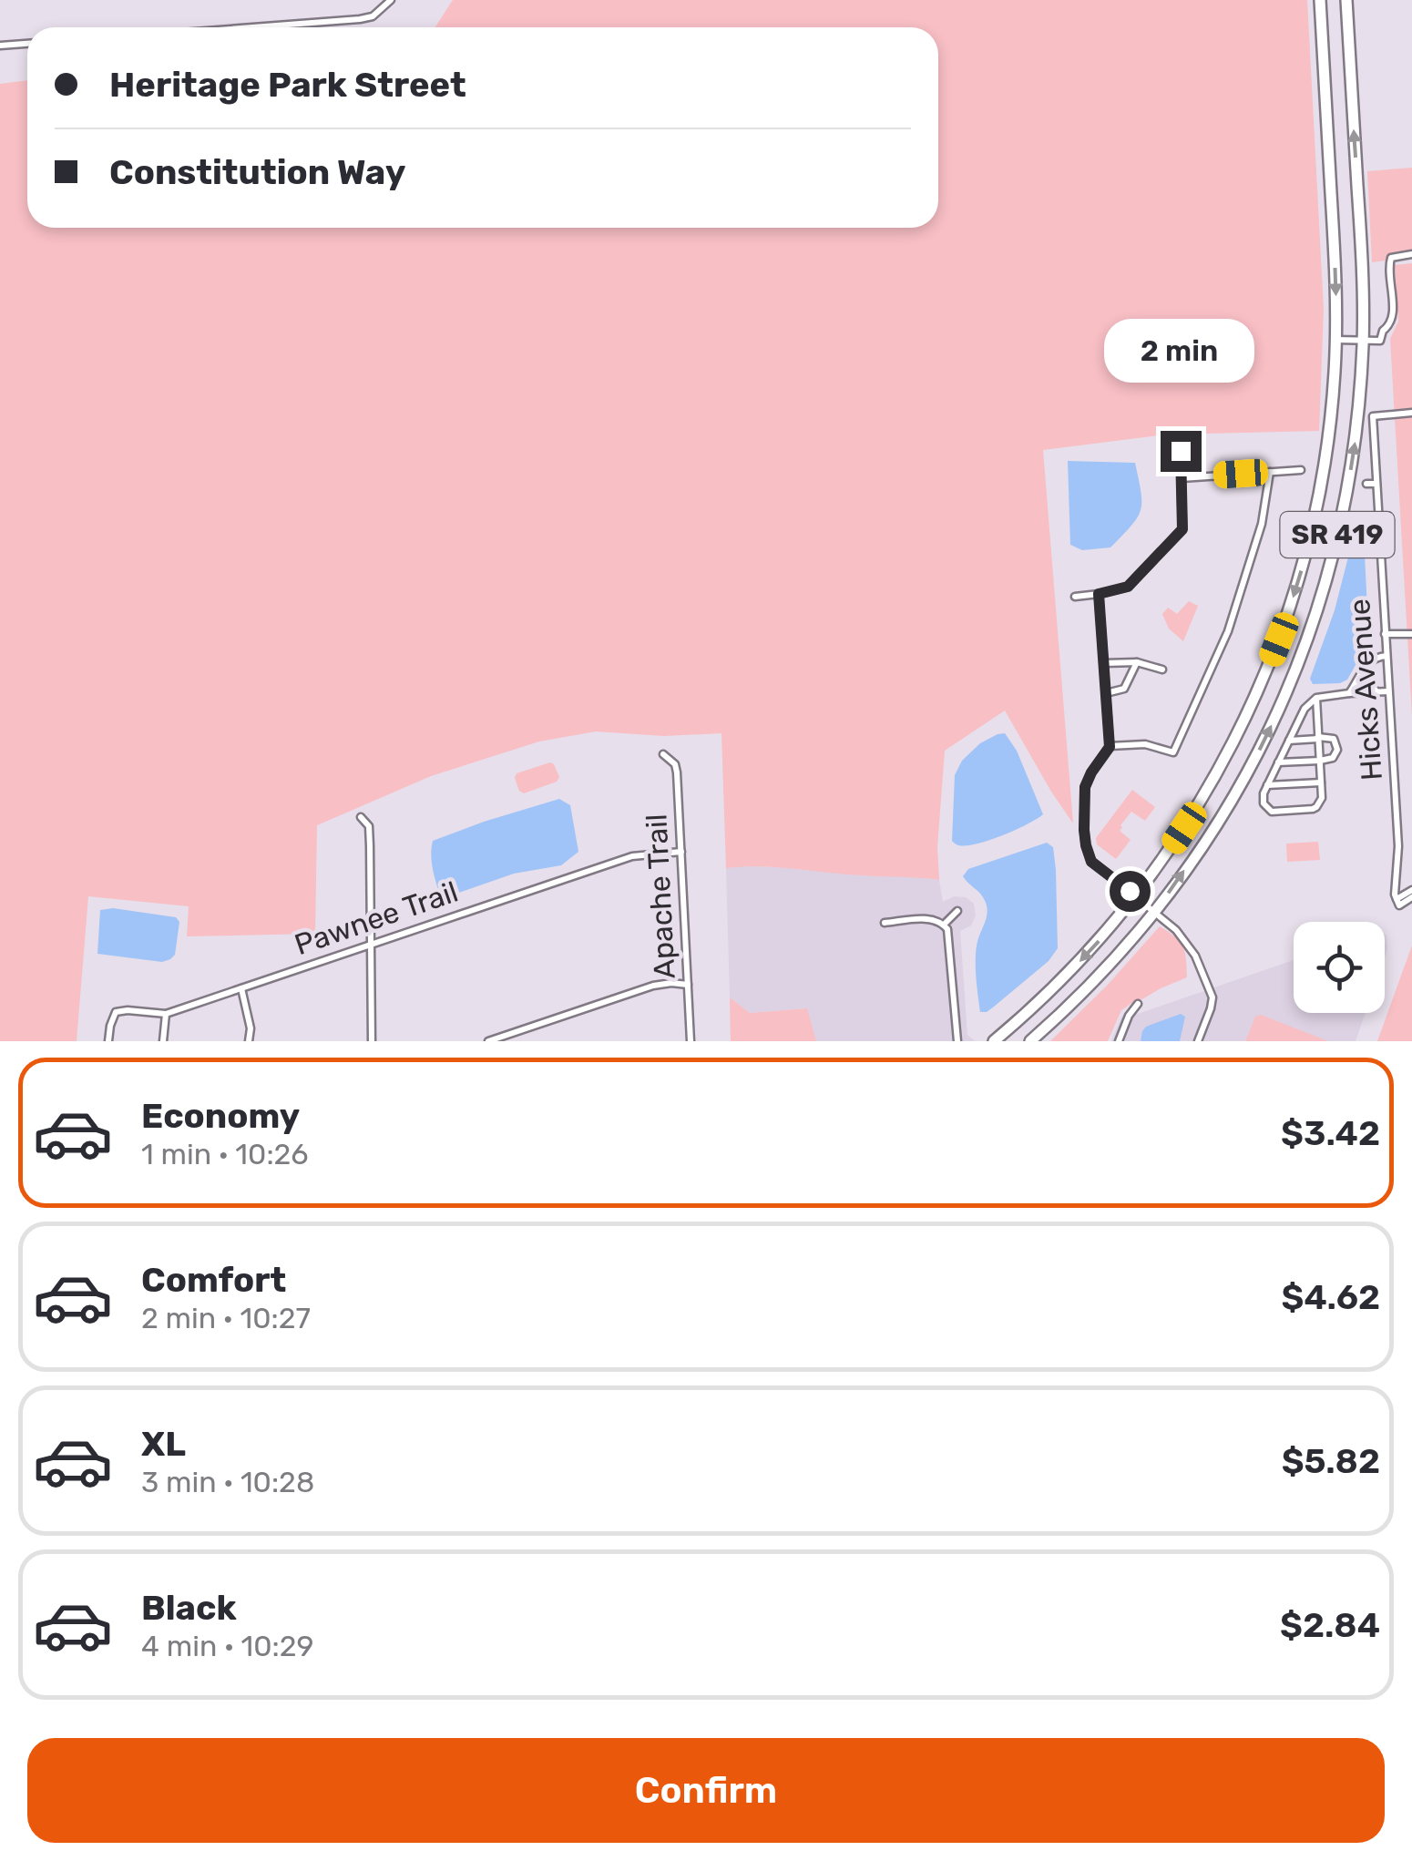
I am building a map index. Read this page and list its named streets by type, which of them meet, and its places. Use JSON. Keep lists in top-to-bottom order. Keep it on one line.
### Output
{"streets":{"main road":["SR 419"],"street":["Hicks Avenue","Apache Trail","Pawnee Trail"]},"crossings":[["Apache Trail","Pawnee Trail"]],"page":{"banner":["Heritage Park Street","Constitution Way"],"bubble":"2 min","list":[{"name":"Economy","note":"1 min · 10:26","value":"$3.42"},{"name":"Comfort","note":"2 min · 10:27","value":"$4.62"},{"name":"XL","note":"3 min · 10:28","value":"$5.82"},{"name":"Black","note":"4 min · 10:29","value":"$2.84"}],"buttons":"Confirm"}}
